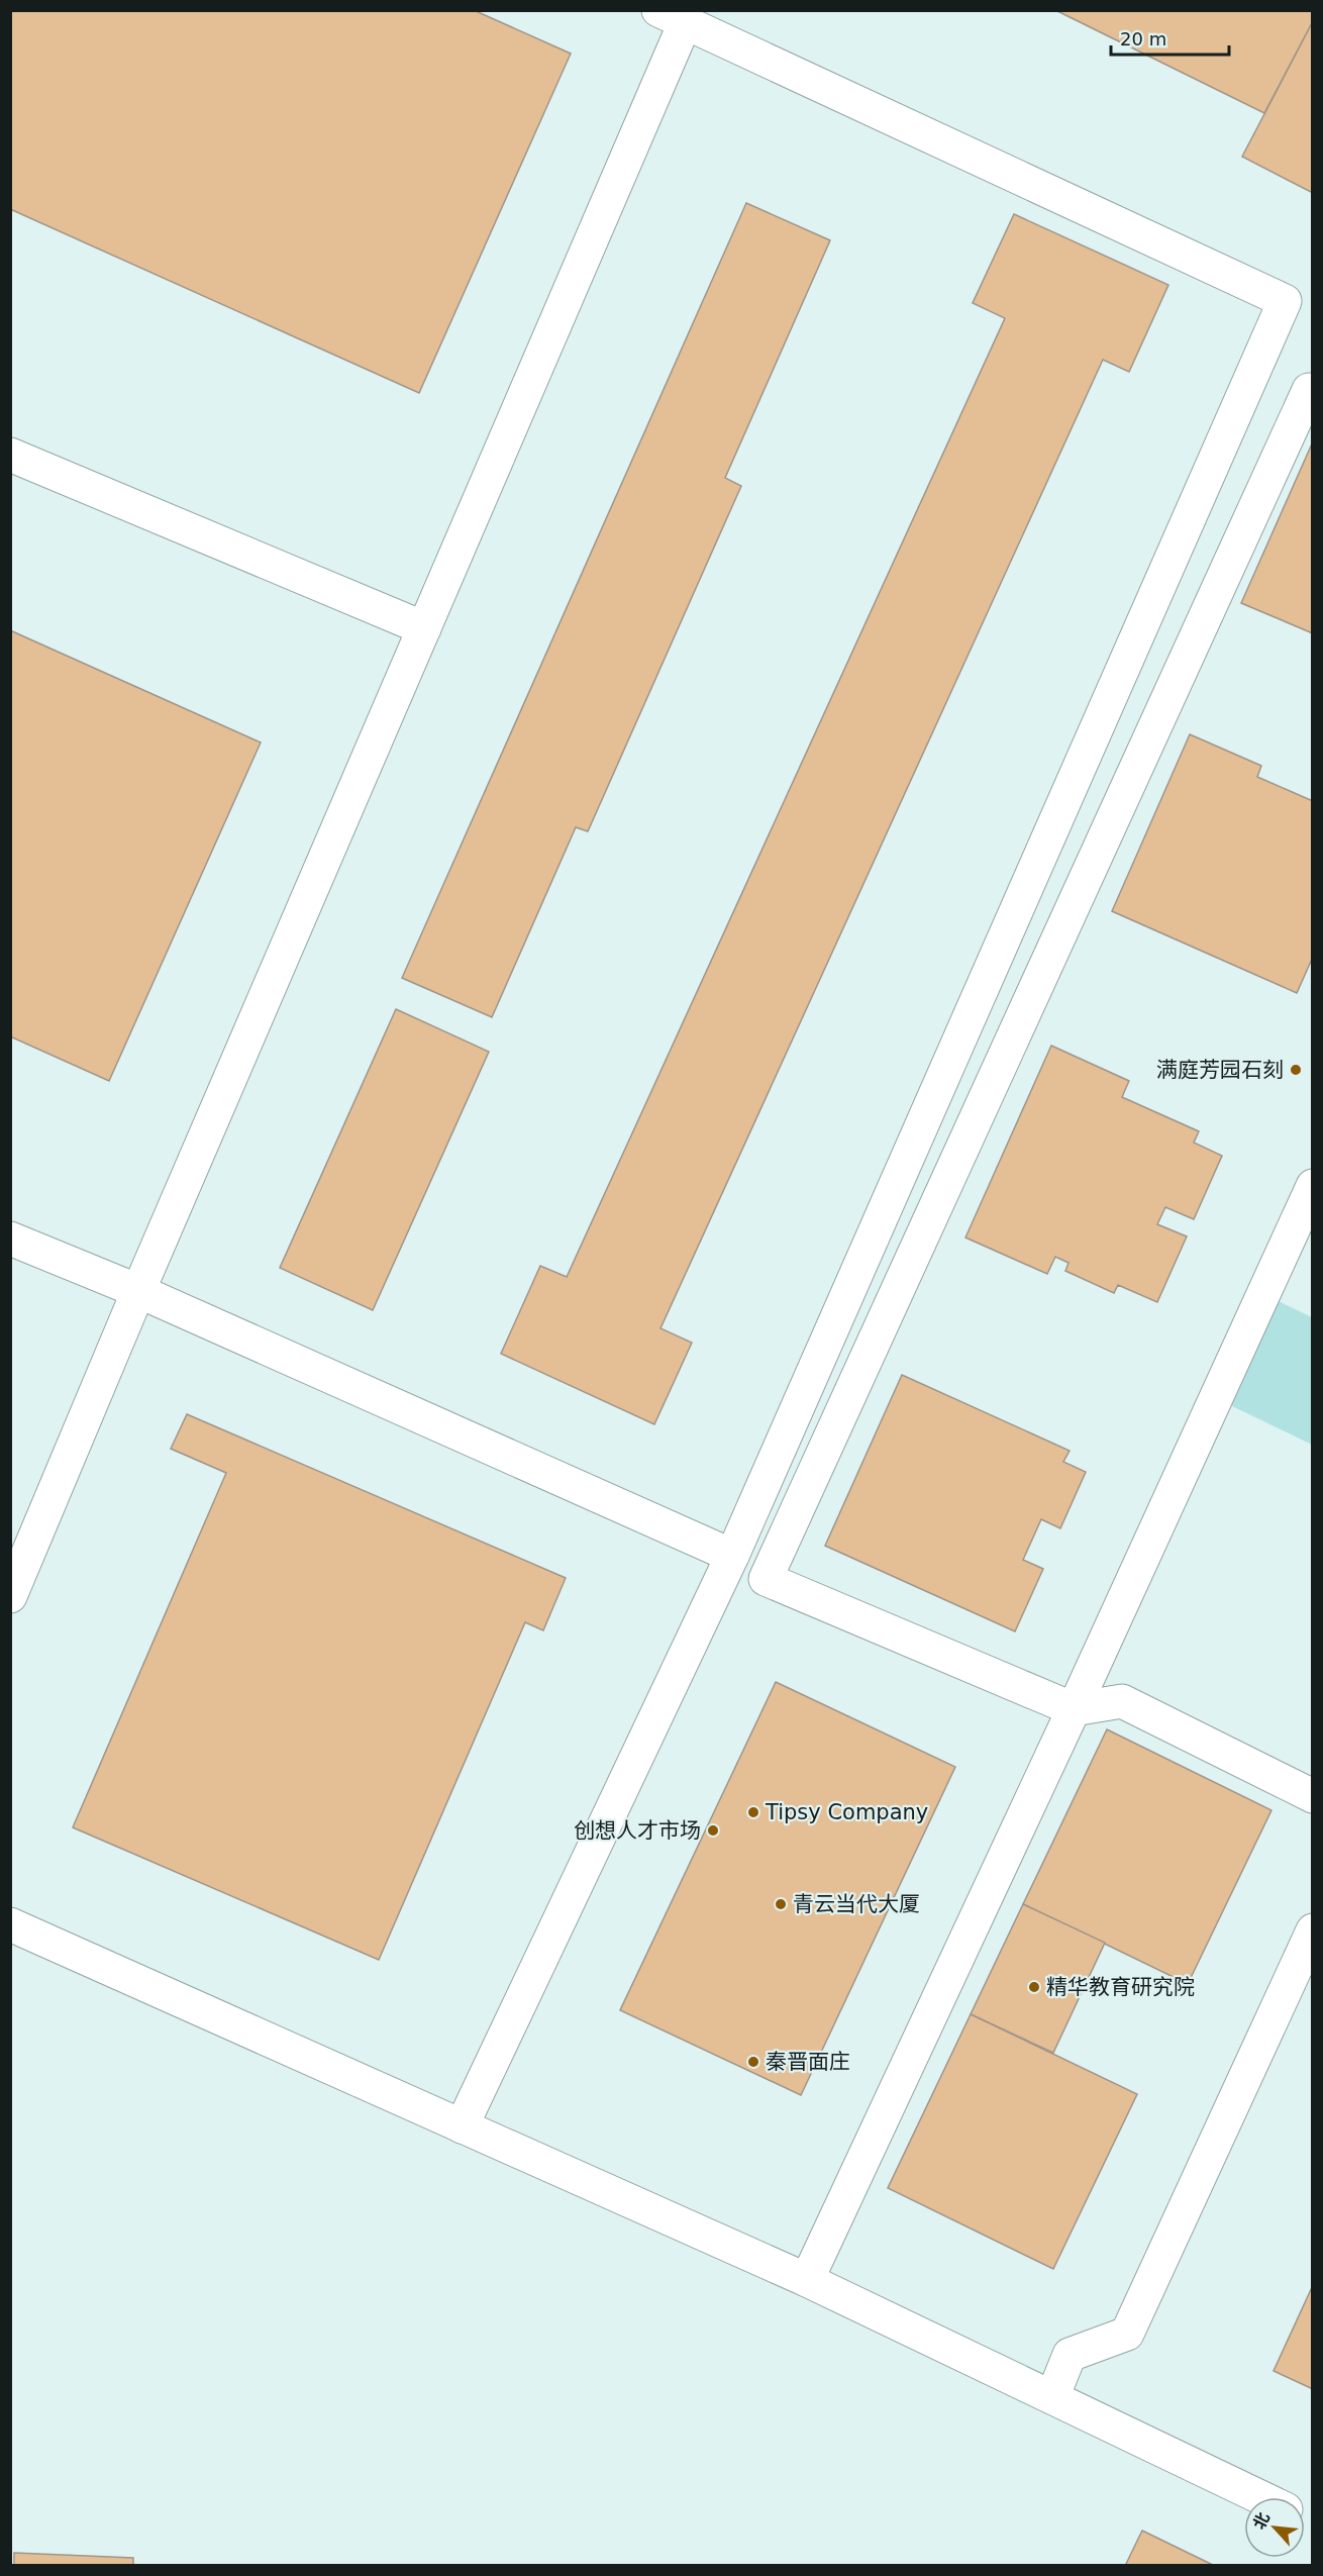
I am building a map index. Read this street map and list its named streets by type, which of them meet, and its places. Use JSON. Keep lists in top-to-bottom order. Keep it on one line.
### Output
{"places":["满庭芳园石刻","Tipsy Company","创想人才市场","青云当代大厦","精华教育研究院","秦晋面庄"],"scale_bar":"20 m","north":"top left"}
